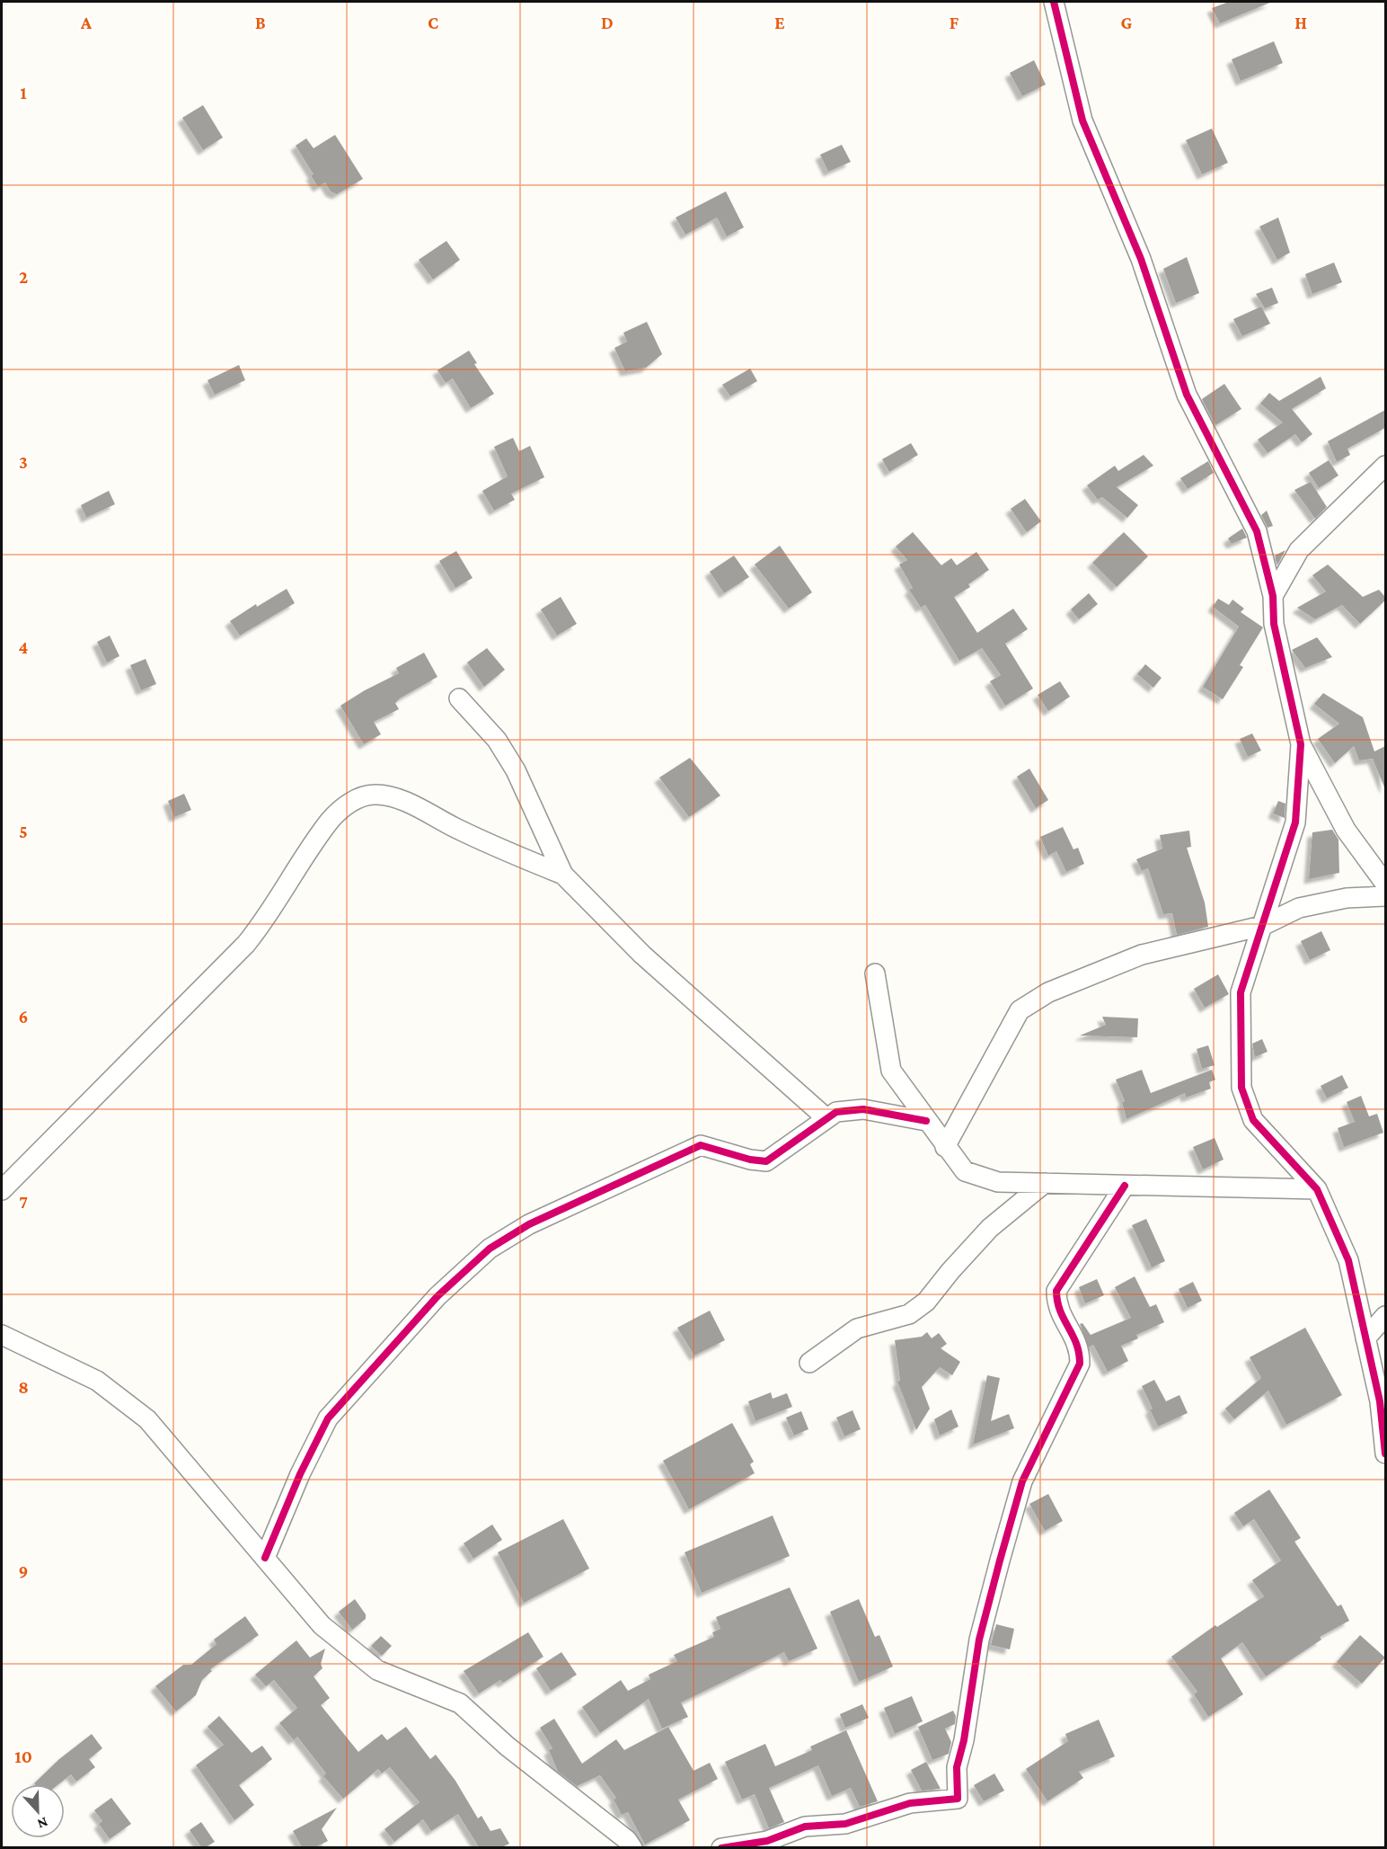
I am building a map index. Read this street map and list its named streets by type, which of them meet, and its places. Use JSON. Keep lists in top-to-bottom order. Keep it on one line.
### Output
{"north":"bottom","grid":{"columns":["A","B","C","D","E","F","G","H"],"rows":["1","2","3","4","5","6","7","8","9","10"]}}
